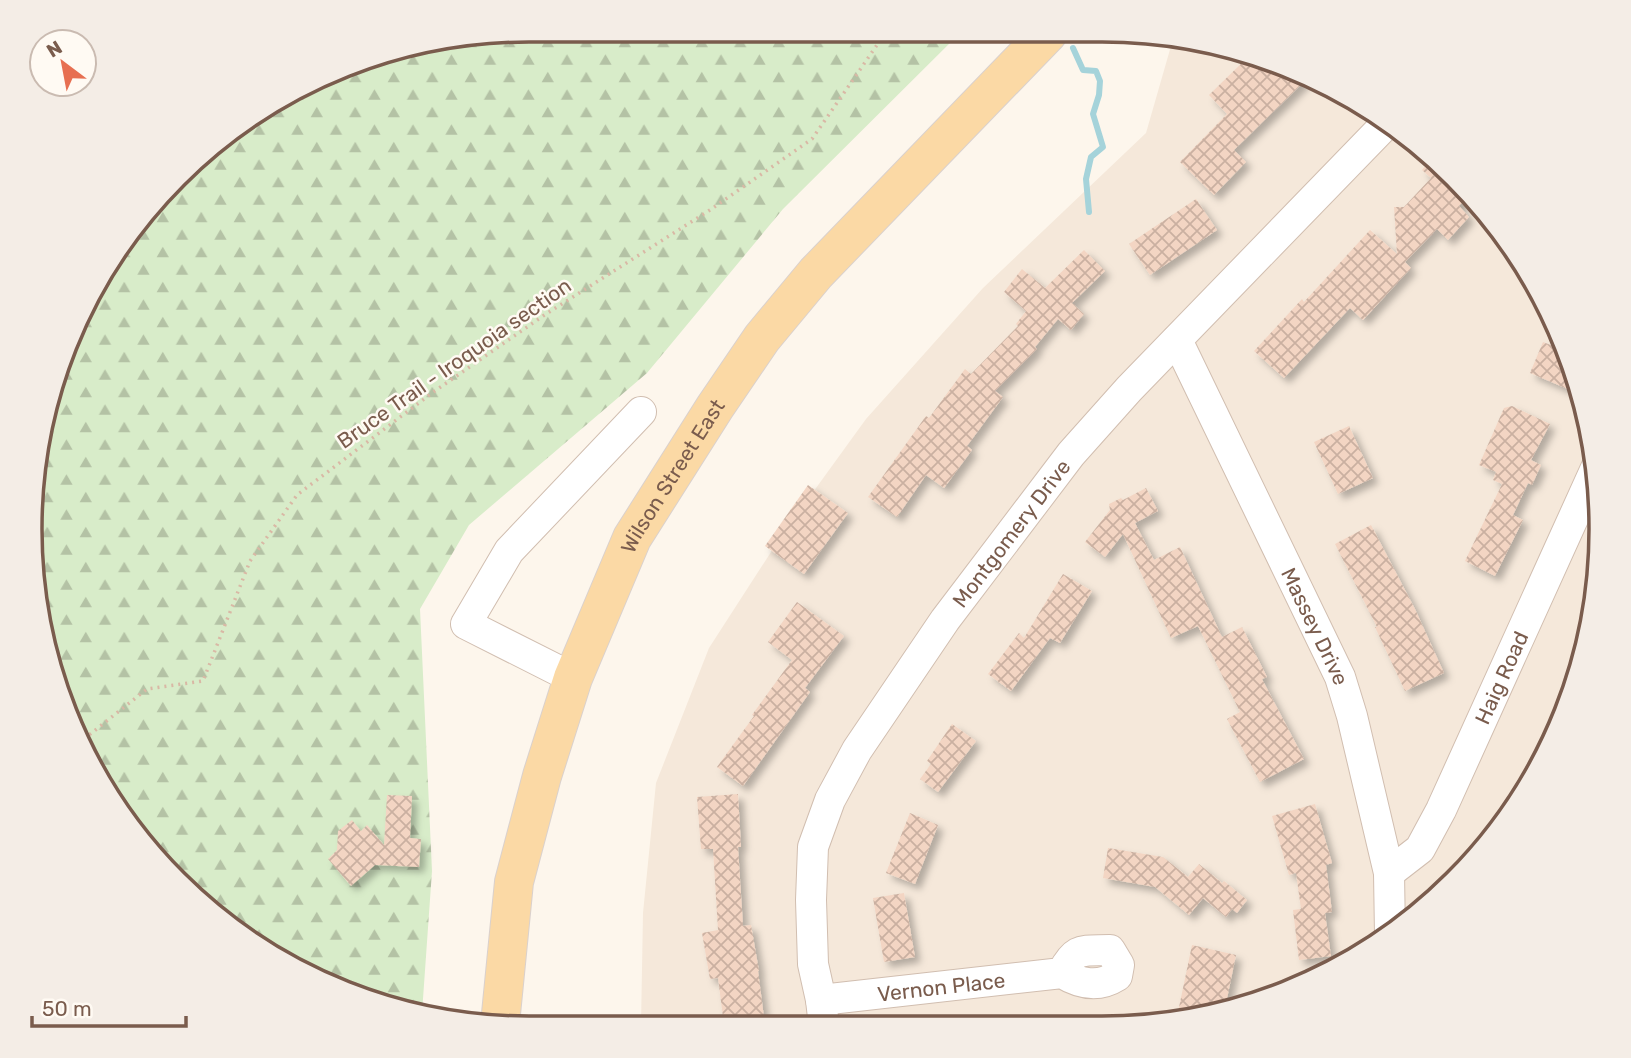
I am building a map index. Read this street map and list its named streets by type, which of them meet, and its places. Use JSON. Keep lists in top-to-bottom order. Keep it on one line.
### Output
{"streets":{"main road":["Wilson Street East"],"street":["Montgomery Drive","Massey Drive","Haig Road","Vernon Place"],"path":["Bruce Trail - Iroquoia section"]},"crossings":[["Montgomery Drive","Massey Drive"],["Montgomery Drive","Vernon Place"],["Massey Drive","Haig Road"]],"scale_bar":"50 m","north":"top left"}
